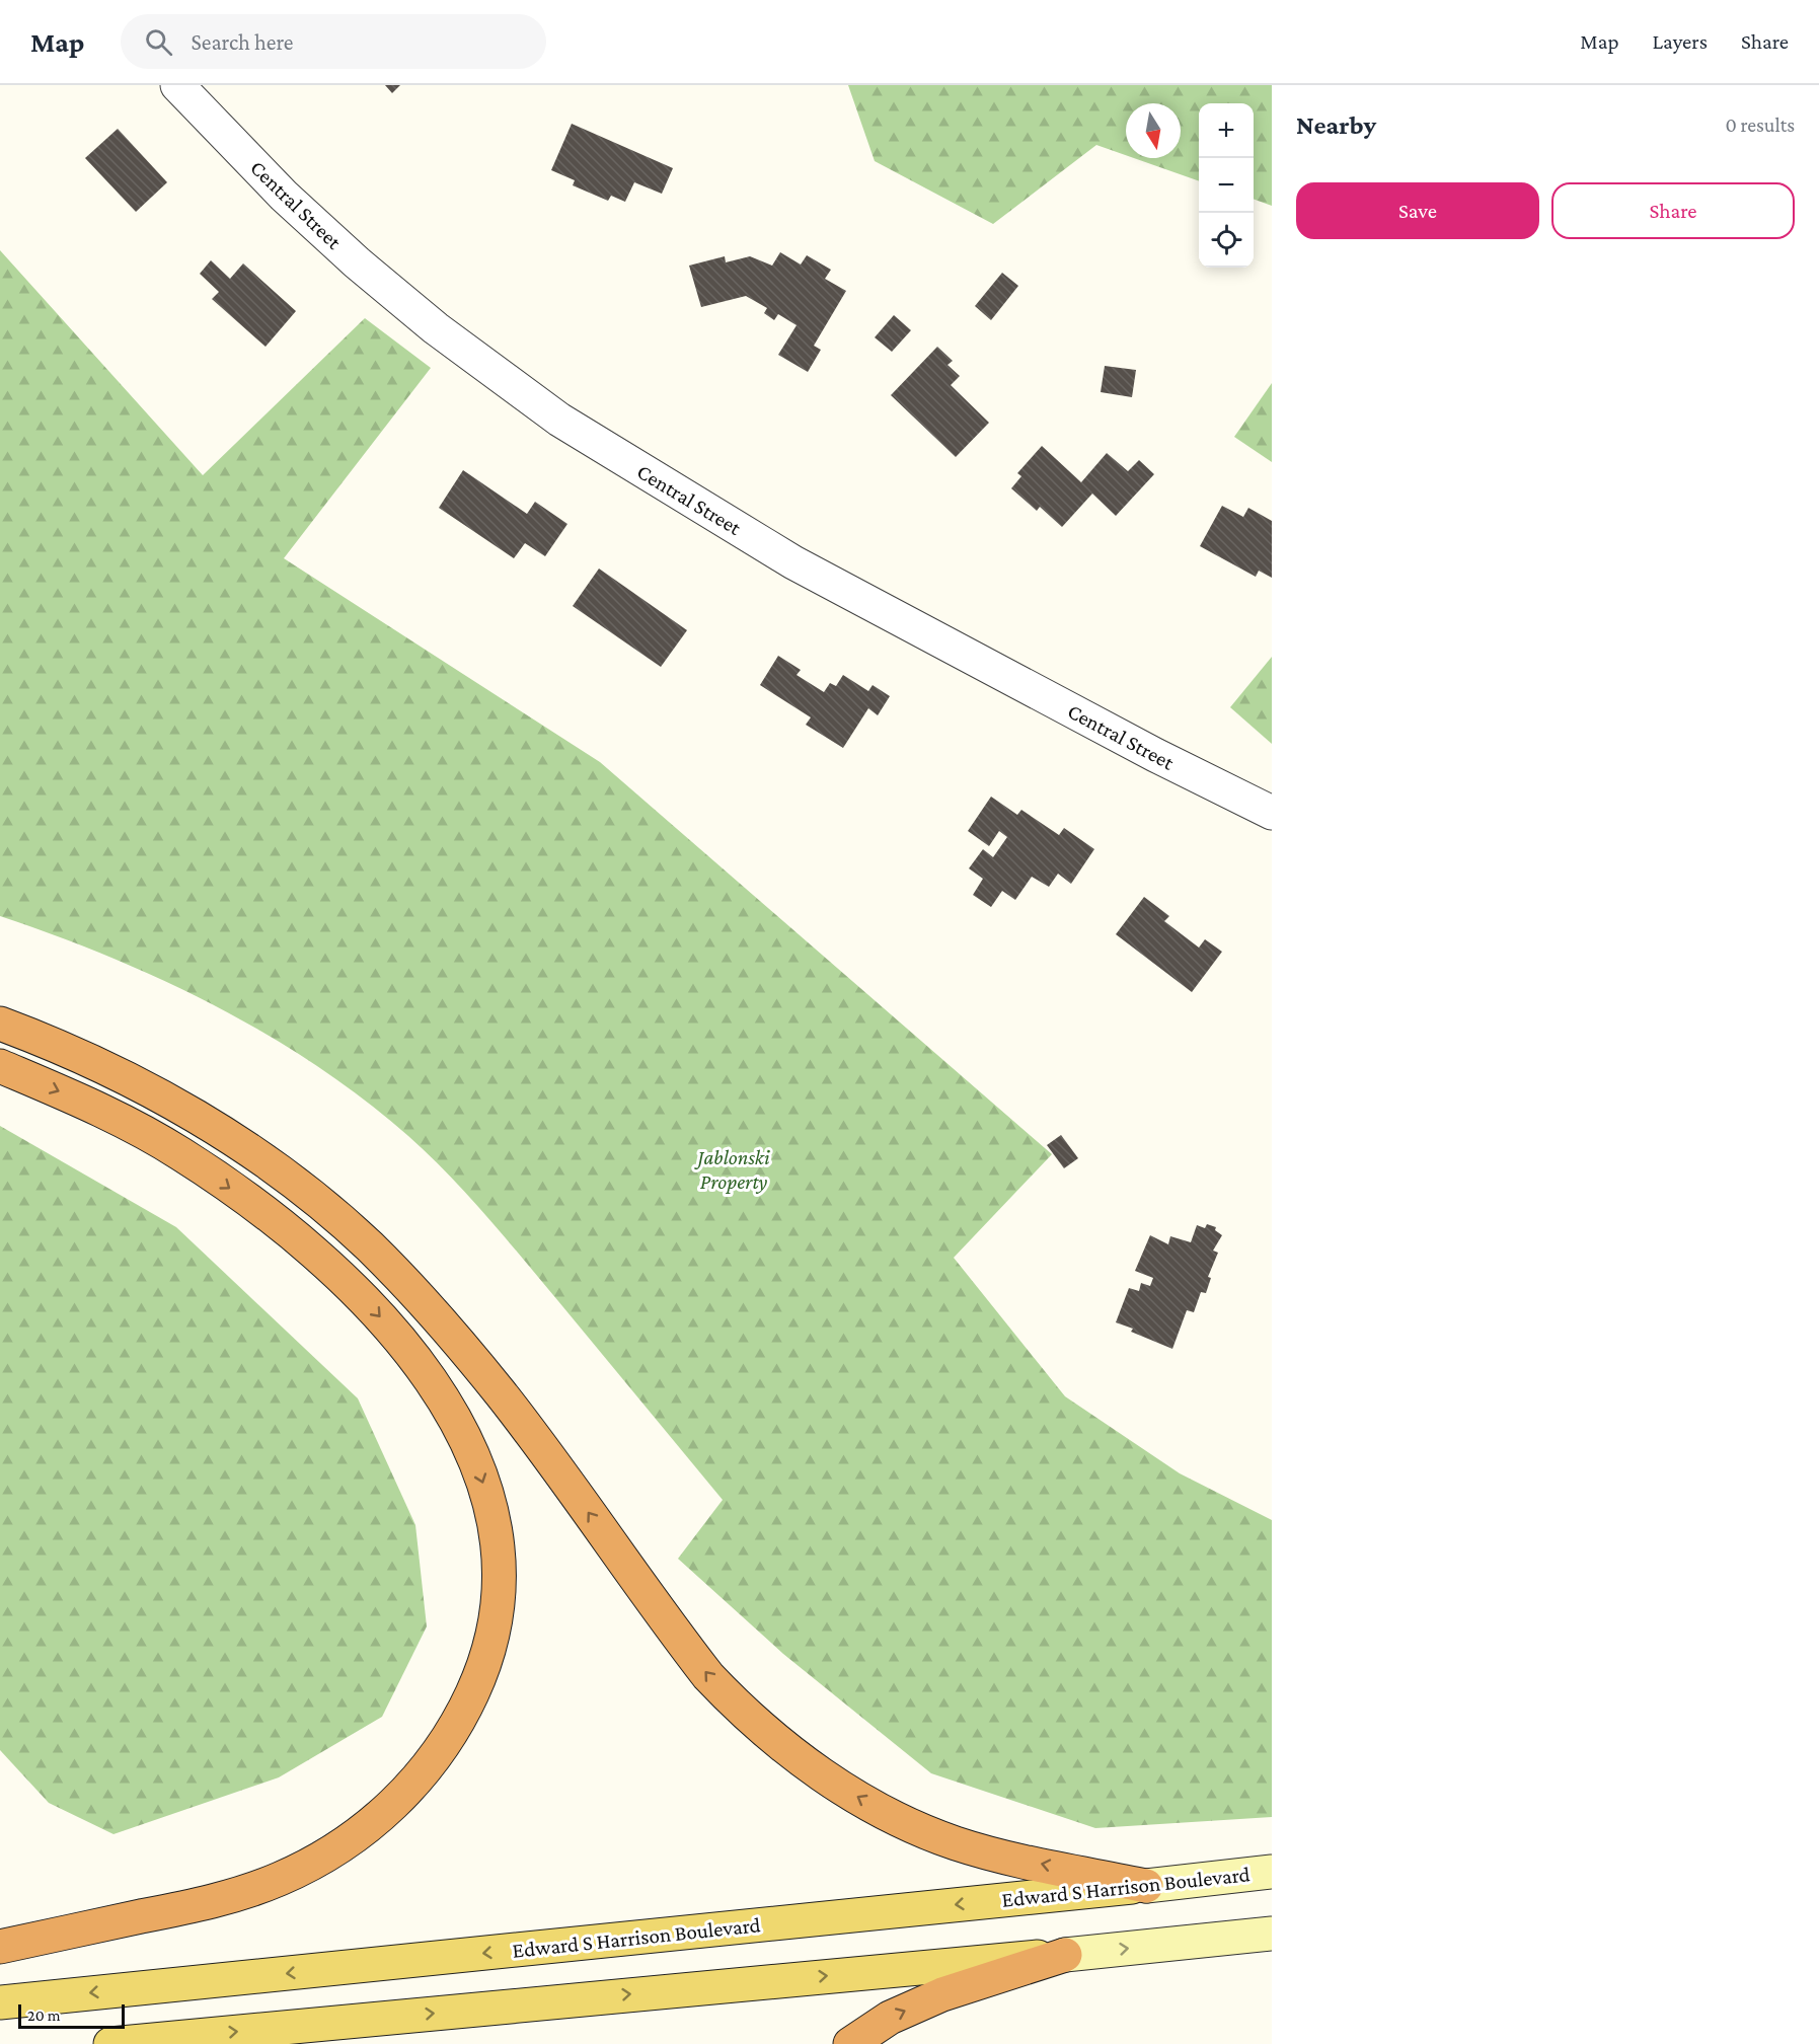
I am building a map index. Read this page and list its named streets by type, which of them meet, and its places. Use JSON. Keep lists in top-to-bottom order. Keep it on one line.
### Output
{"streets":{"main road":["Edward S Harrison Boulevard"],"street":["Central Street"]},"parks":["Jablonski Property"],"scale_bar":"20 m","north":"bottom","page":{"header":"Map","search":"Search here","nav":["Map","Layers","Share"],"heading":["Nearby","0 results"],"map_buttons":["+","−"],"buttons":["Save","Share"],"scale":"20 m"}}
